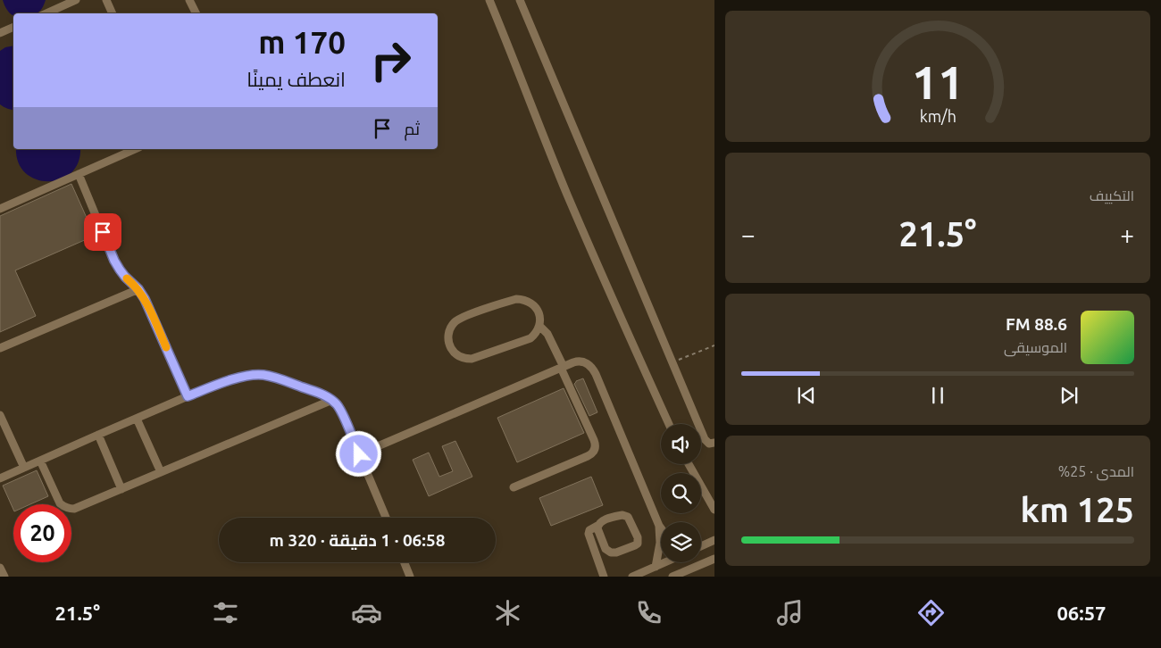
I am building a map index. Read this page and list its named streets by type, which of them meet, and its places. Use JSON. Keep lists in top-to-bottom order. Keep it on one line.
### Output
{"page":{"turn":["170 m","انعطف يمينًا"],"then":"ثم","tile":["التكييف",["المدى · 25%","125 km"]],"heat":["−","21.5°","+"],"song":["88.6 FM","الموسيقى"],"limit":"20","trip":"06:58 · 1 دقيقة · 320 m","tabs":["06:57","21.5°"],"gauge":["11","km/h"]}}
